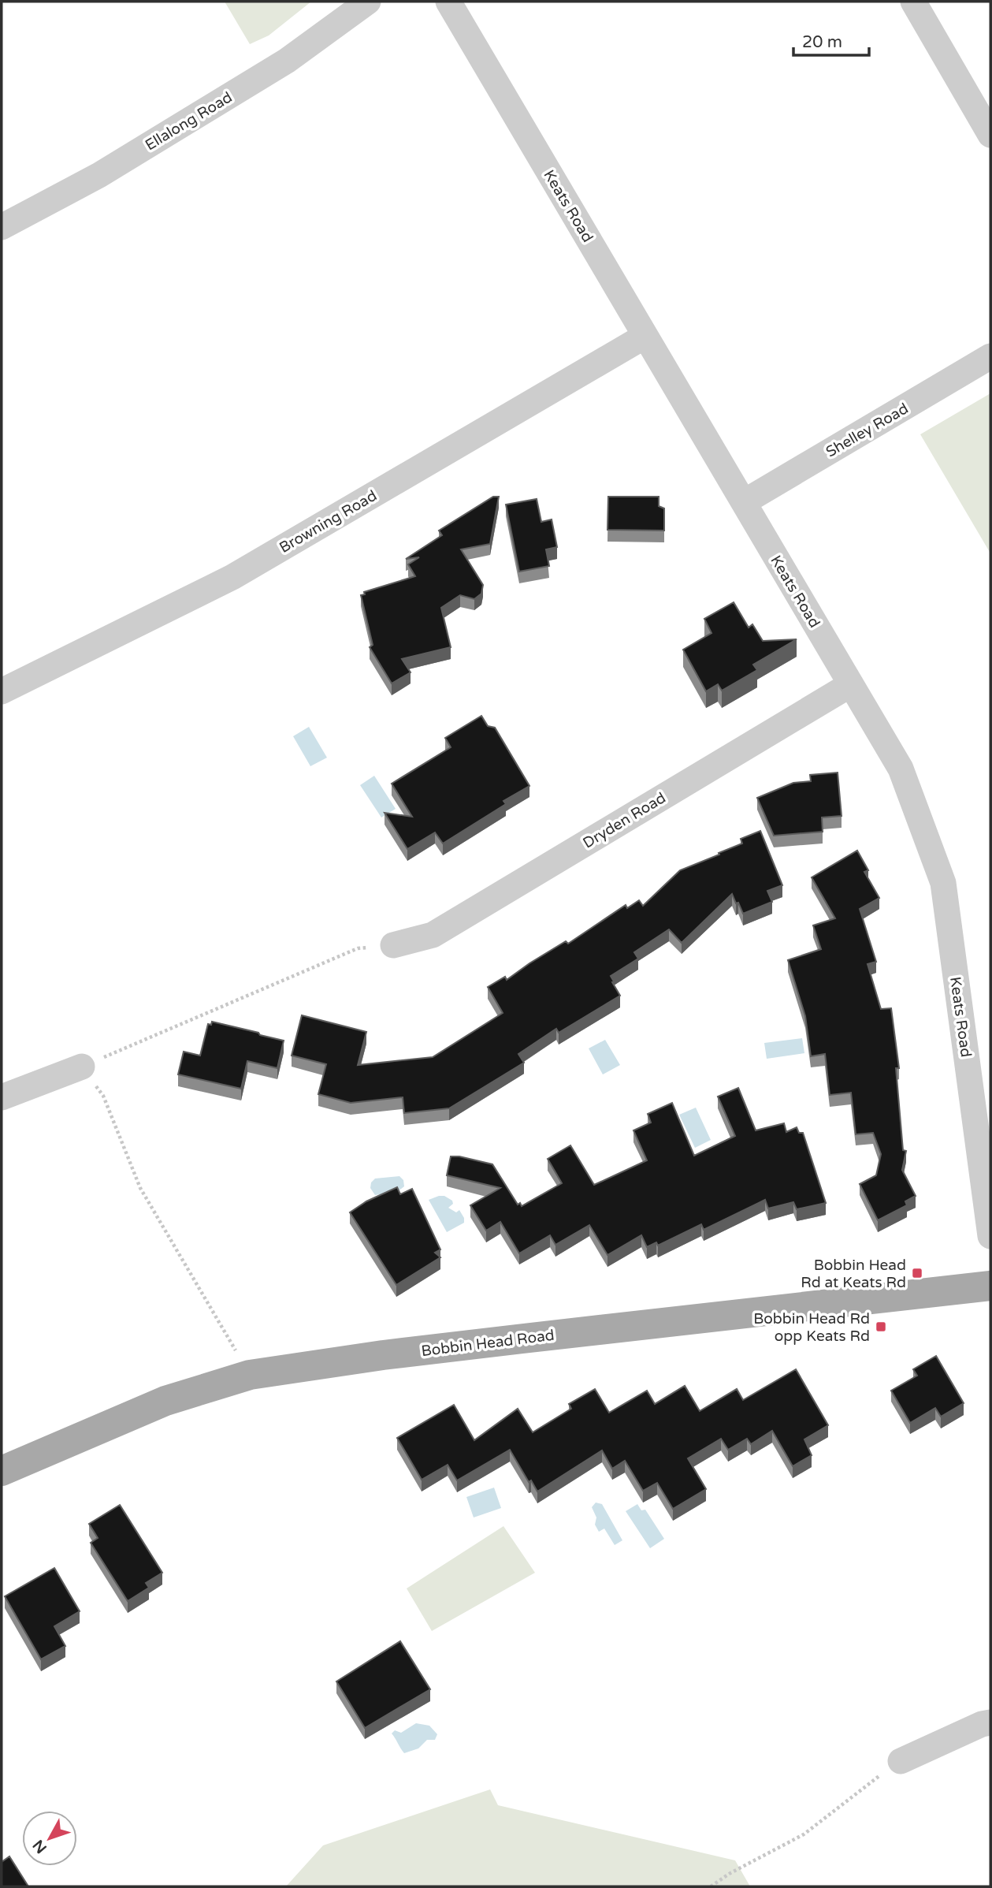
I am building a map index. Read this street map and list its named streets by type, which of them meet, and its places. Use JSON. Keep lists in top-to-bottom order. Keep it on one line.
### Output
{"streets":{"main road":["Bobbin Head Road"],"street":["Ellalong Road","Keats Road","Shelley Road","Browning Road","Dryden Road"]},"crossings":[["Keats Road","Shelley Road"],["Keats Road","Browning Road"],["Keats Road","Dryden Road"]],"places":{"transit":["Bobbin Head Rd at Keats Rd","Bobbin Head Rd opp Keats Rd"]},"scale_bar":"20 m","north":"bottom left"}
